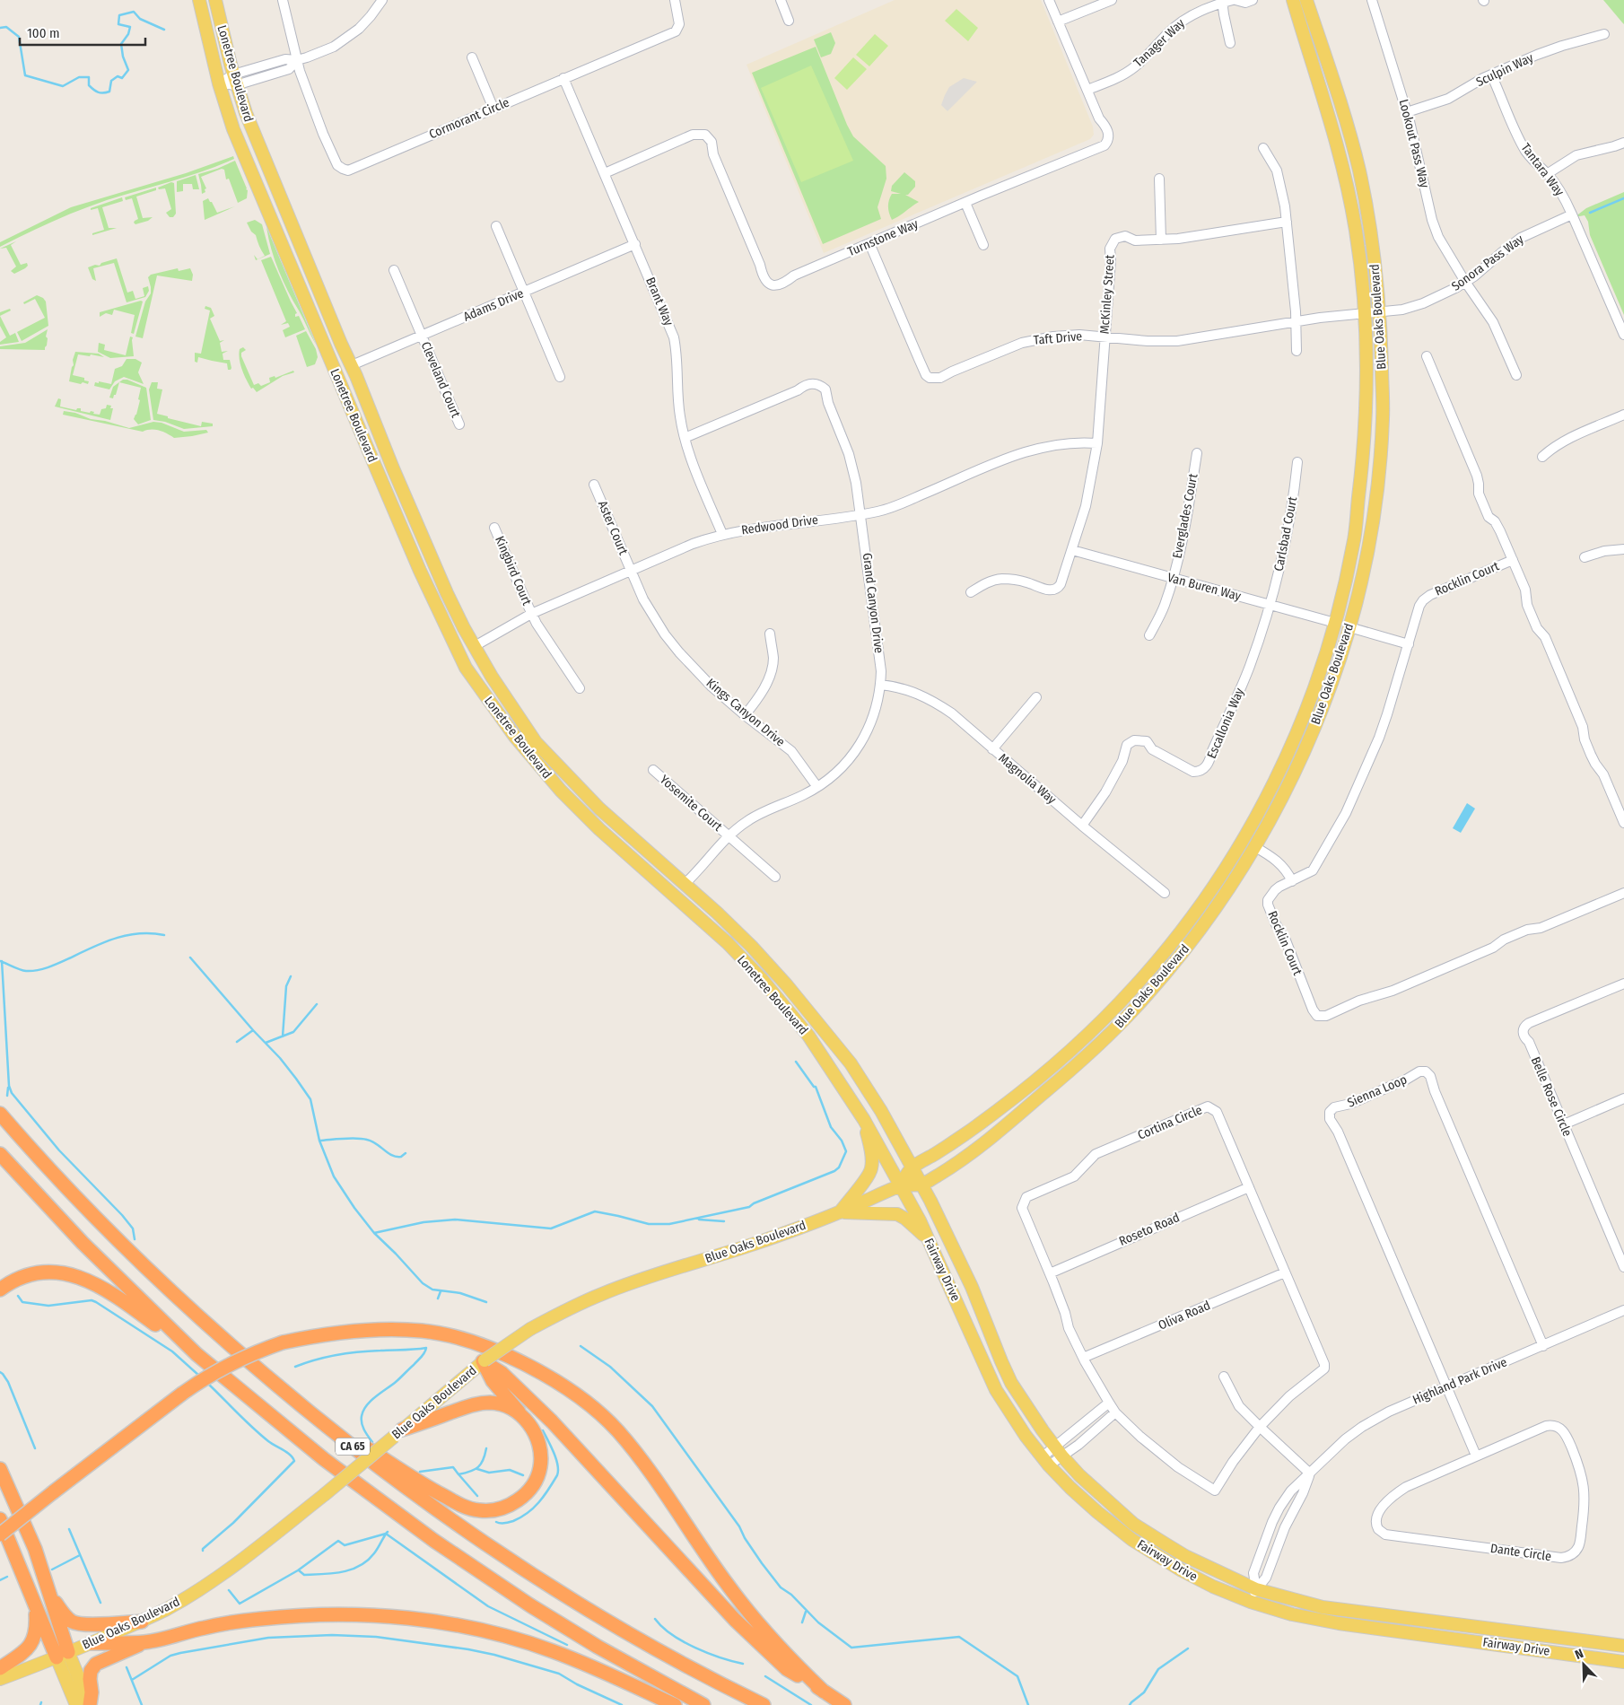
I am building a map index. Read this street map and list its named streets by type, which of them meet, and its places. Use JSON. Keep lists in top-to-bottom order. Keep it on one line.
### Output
{"streets":{"highway":["CA 65"],"main road":["Lonetree Boulevard","Blue Oaks Boulevard","Fairway Drive"],"street":["Tanager Way","Sculpin Way","Cormorant Circle","Lookout Pass Way","Tantara Way","Turnstone Way","Sonora Pass Way","McKinley Street","Brant Way","Adams Drive","Taft Drive","Cleveland Court","Everglades Court","Redwood Drive","Aster Court","Carlsbad Court","Kingbird Court","Rocklin Court","Van Buren Way","Grand Canyon Drive","Kings Canyon Drive","Escallonia Way","Magnolia Way","Yosemite Court","Sienna Loop","Belle Rose Circle","Cortina Circle","Roseto Road","Oliva Road","Highland Park Drive","Dante Circle"]},"crossings":[["Tanager Way","Turnstone Way"],["Sculpin Way","Lookout Pass Way"],["Sculpin Way","Tantara Way"],["Lonetree Boulevard","Adams Drive"],["Lonetree Boulevard","Blue Oaks Boulevard"],["Lonetree Boulevard","Redwood Drive"],["Lonetree Boulevard","Grand Canyon Drive"],["Lonetree Boulevard","Fairway Drive"],["Cormorant Circle","Brant Way"],["Lookout Pass Way","Sonora Pass Way"],["Tantara Way","Sonora Pass Way"],["Turnstone Way","Brant Way"],["Turnstone Way","Taft Drive"],["Sonora Pass Way","Blue Oaks Boulevard"],["Sonora Pass Way","Taft Drive"],["McKinley Street","Taft Drive"],["McKinley Street","Redwood Drive"],["McKinley Street","Van Buren Way"],["Brant Way","Adams Drive"],["Brant Way","Redwood Drive"],["Brant Way","Grand Canyon Drive"],["Adams Drive","Cleveland Court"],["Blue Oaks Boulevard","Taft Drive"],["Blue Oaks Boulevard","Van Buren Way"],["Blue Oaks Boulevard","Fairway Drive"],["Everglades Court","Van Buren Way"],["Redwood Drive","Aster Court"],["Redwood Drive","Kingbird Court"],["Redwood Drive","Grand Canyon Drive"],["Redwood Drive","Kings Canyon Drive"],["Aster Court","Kings Canyon Drive"],["Carlsbad Court","Van Buren Way"],["Carlsbad Court","Escallonia Way"],["Van Buren Way","Escallonia Way"],["Grand Canyon Drive","Kings Canyon Drive"],["Grand Canyon Drive","Magnolia Way"],["Grand Canyon Drive","Yosemite Court"],["Escallonia Way","Magnolia Way"],["Sienna Loop","Highland Park Drive"],["Cortina Circle","Roseto Road"],["Cortina Circle","Oliva Road"],["Fairway Drive","Highland Park Drive"]],"scale_bar":"100 m","north":"top left"}
